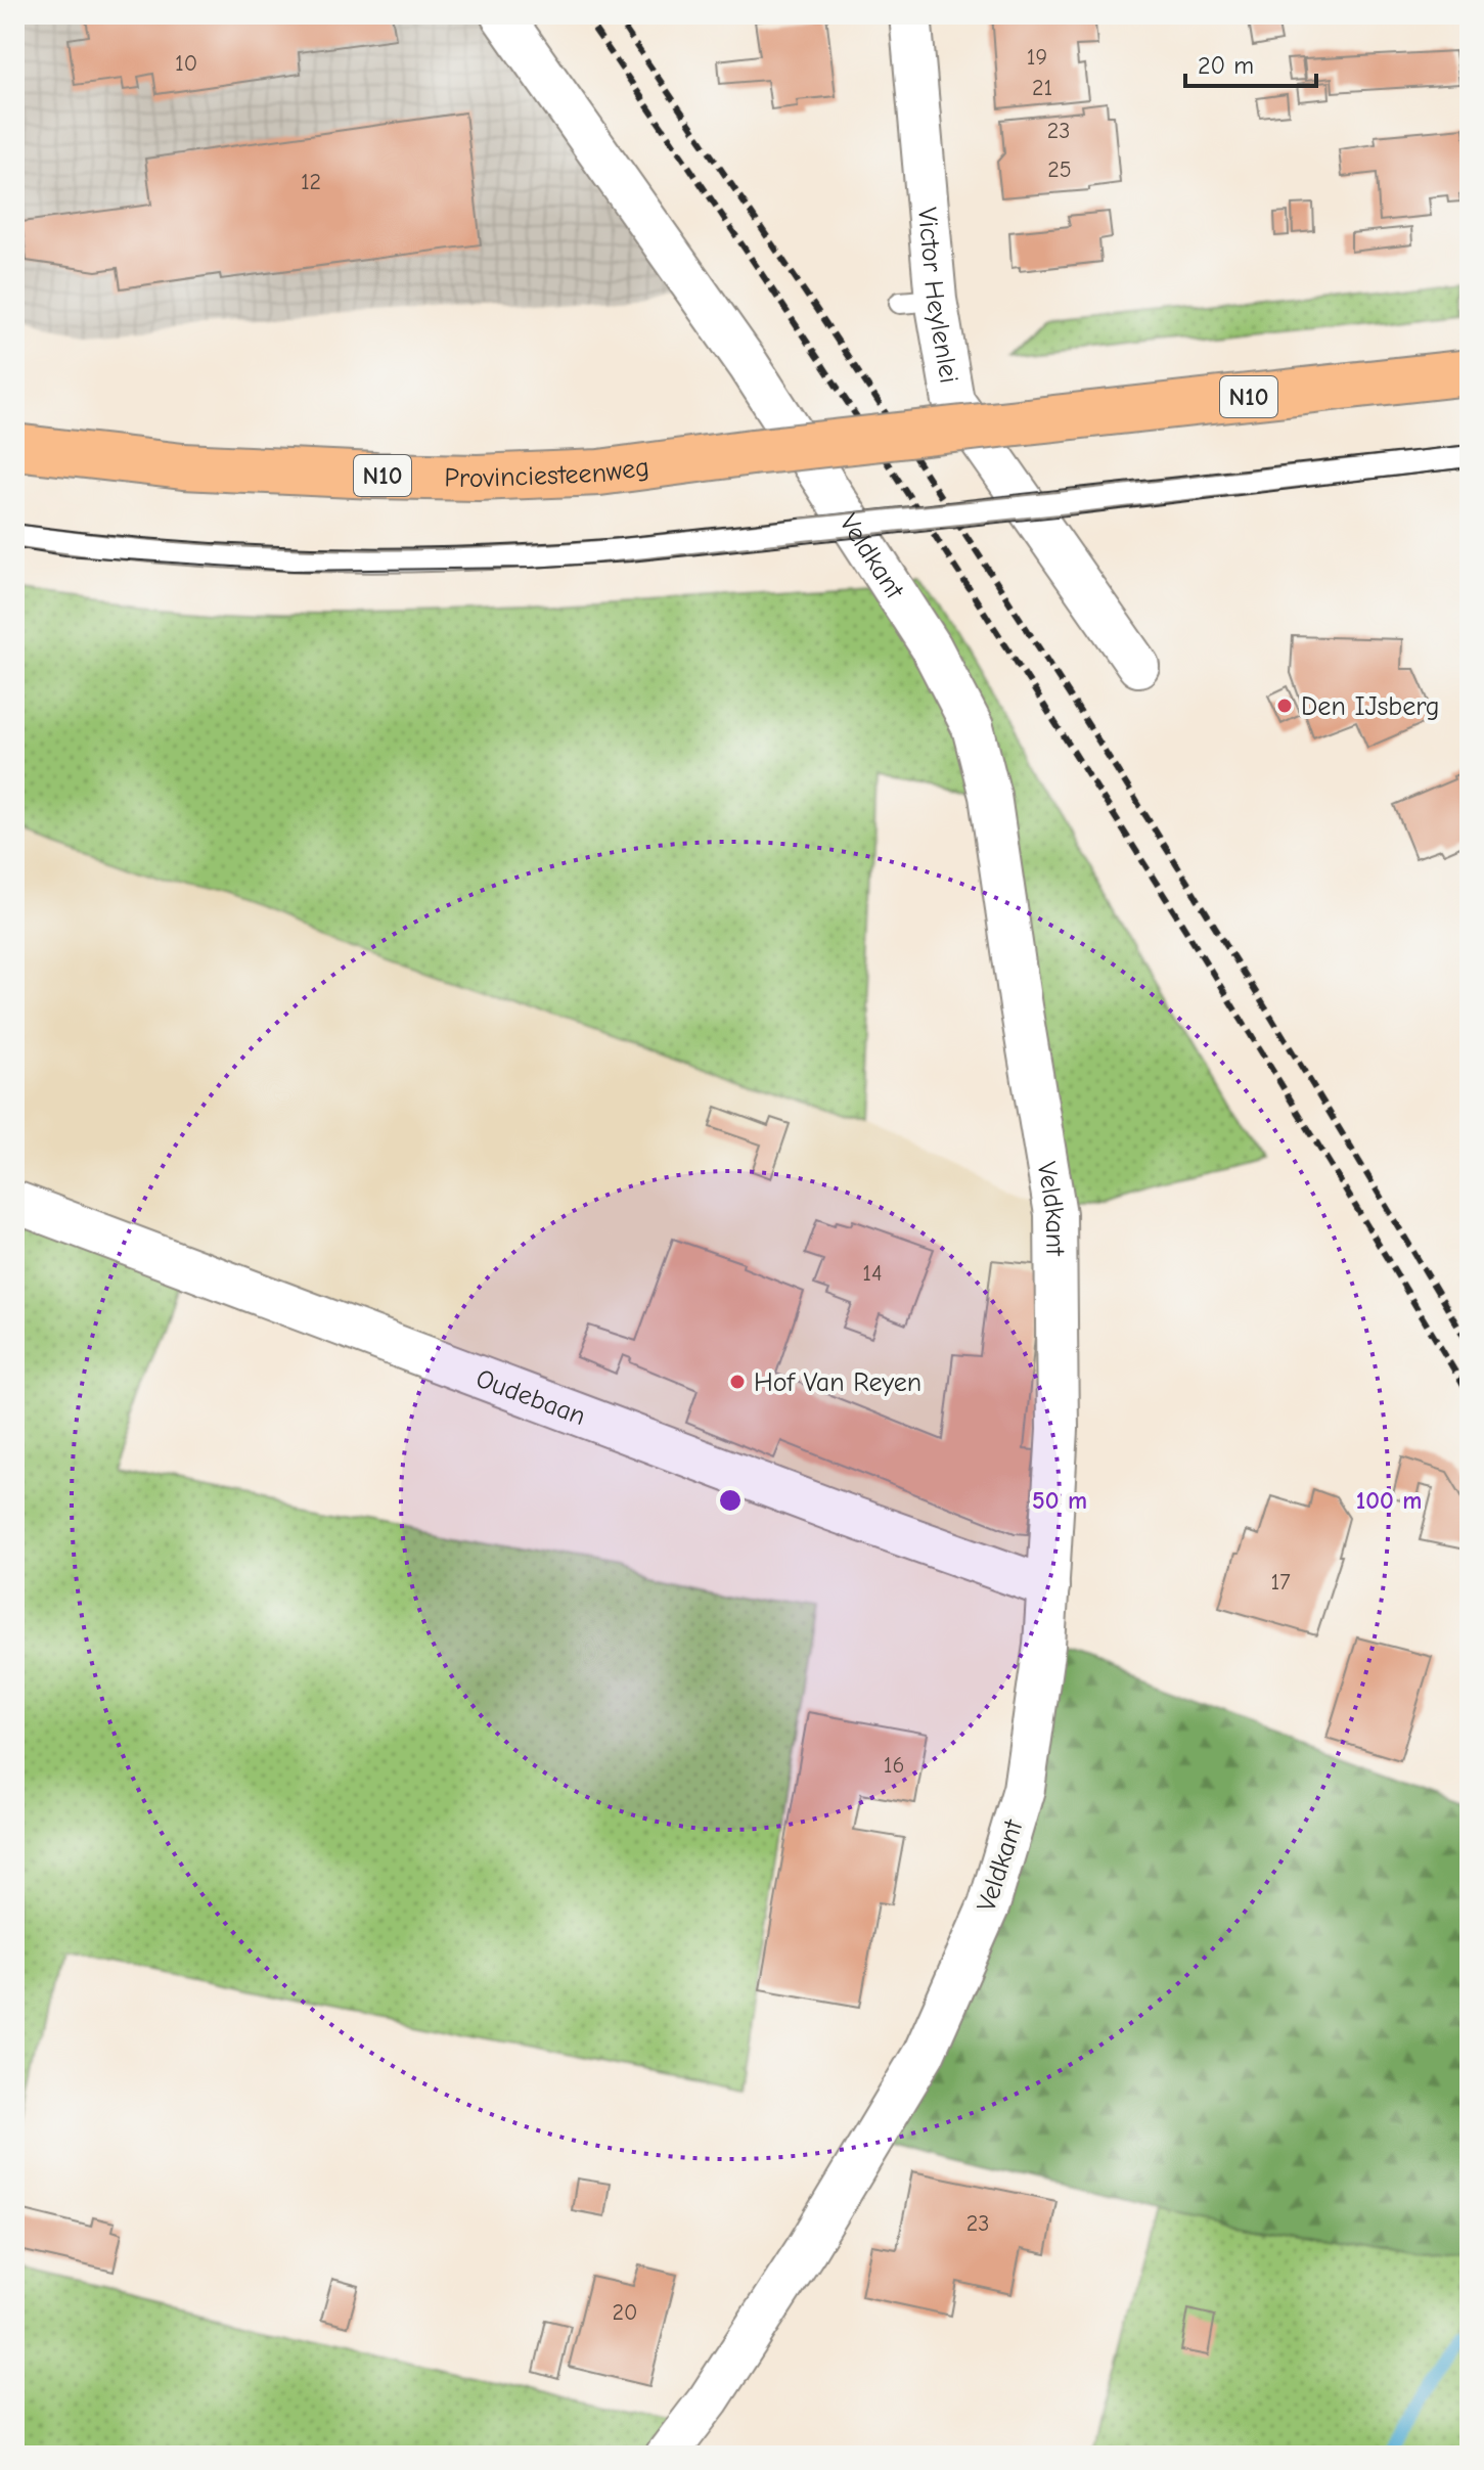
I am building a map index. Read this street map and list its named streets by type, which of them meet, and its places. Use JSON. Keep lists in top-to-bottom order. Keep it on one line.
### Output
{"streets":{"main road":["N10","Provinciesteenweg"],"street":["Victor Heylenlei","Veldkant","Oudebaan"]},"crossings":[["Veldkant","Oudebaan"]],"places":["Den IJsberg","Hof Van Reyen"],"house_numbers":["19","10","21","23","25","12","14","17","16","23","20"],"scale_bar":"20 m","rings":["50 m","100 m"]}
